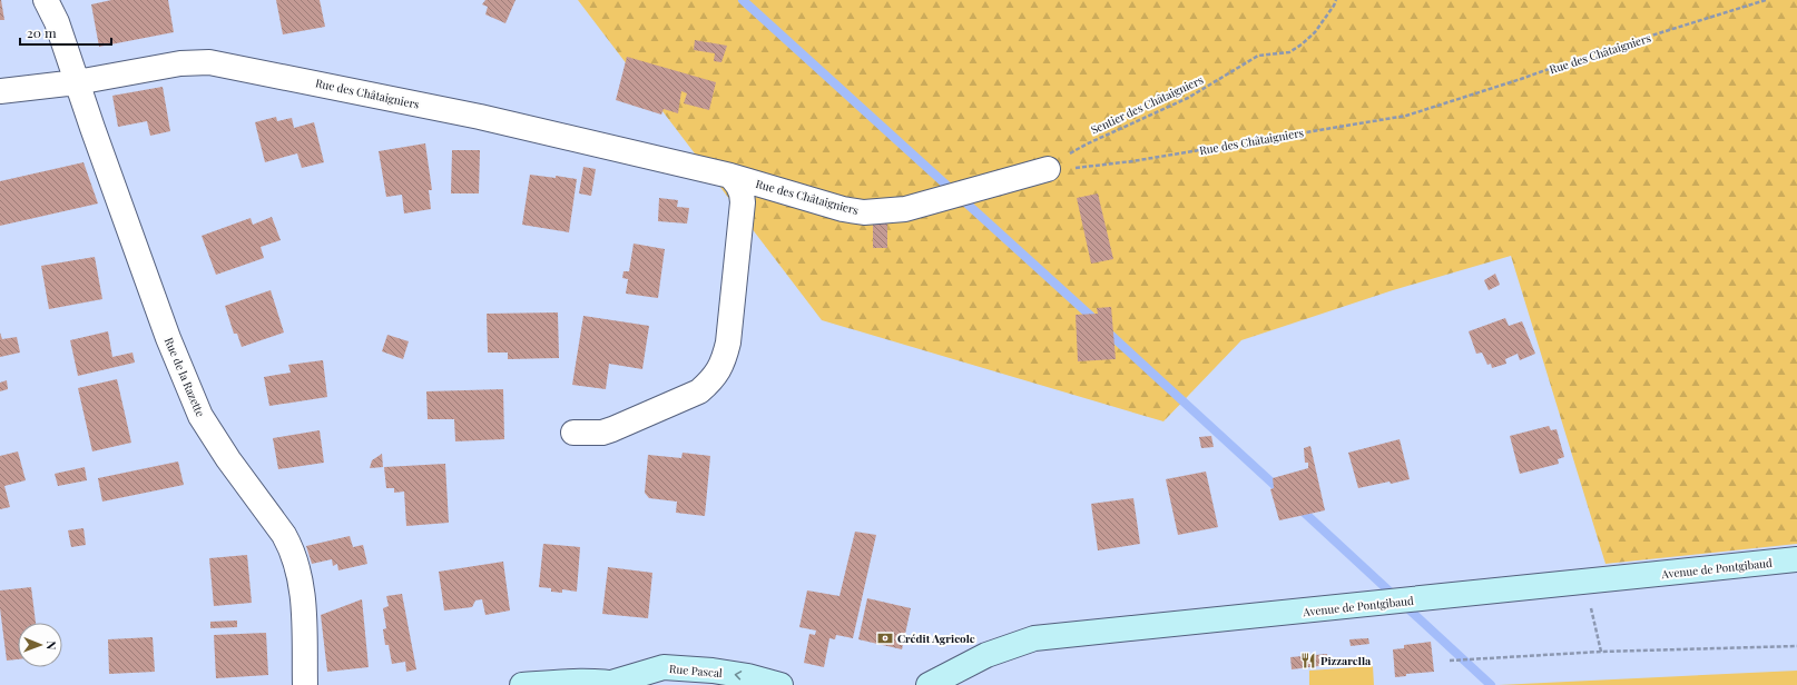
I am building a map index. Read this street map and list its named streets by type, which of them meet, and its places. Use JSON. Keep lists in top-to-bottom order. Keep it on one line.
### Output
{"streets":{"main road":["Avenue de Pontgibaud","Rue Pascal"],"street":["Rue des Châtaigniers","Rue de la Razette"],"path":["Sentier des Châtaigniers"]},"crossings":[["Rue des Châtaigniers","Sentier des Châtaigniers"],["Rue des Châtaigniers","Rue de la Razette"]],"one_way":["Rue Pascal"],"places":{"bank":["Crédit Agricole"],"restaurant":["Pizzarella"]},"scale_bar":"20 m","north":"right"}
